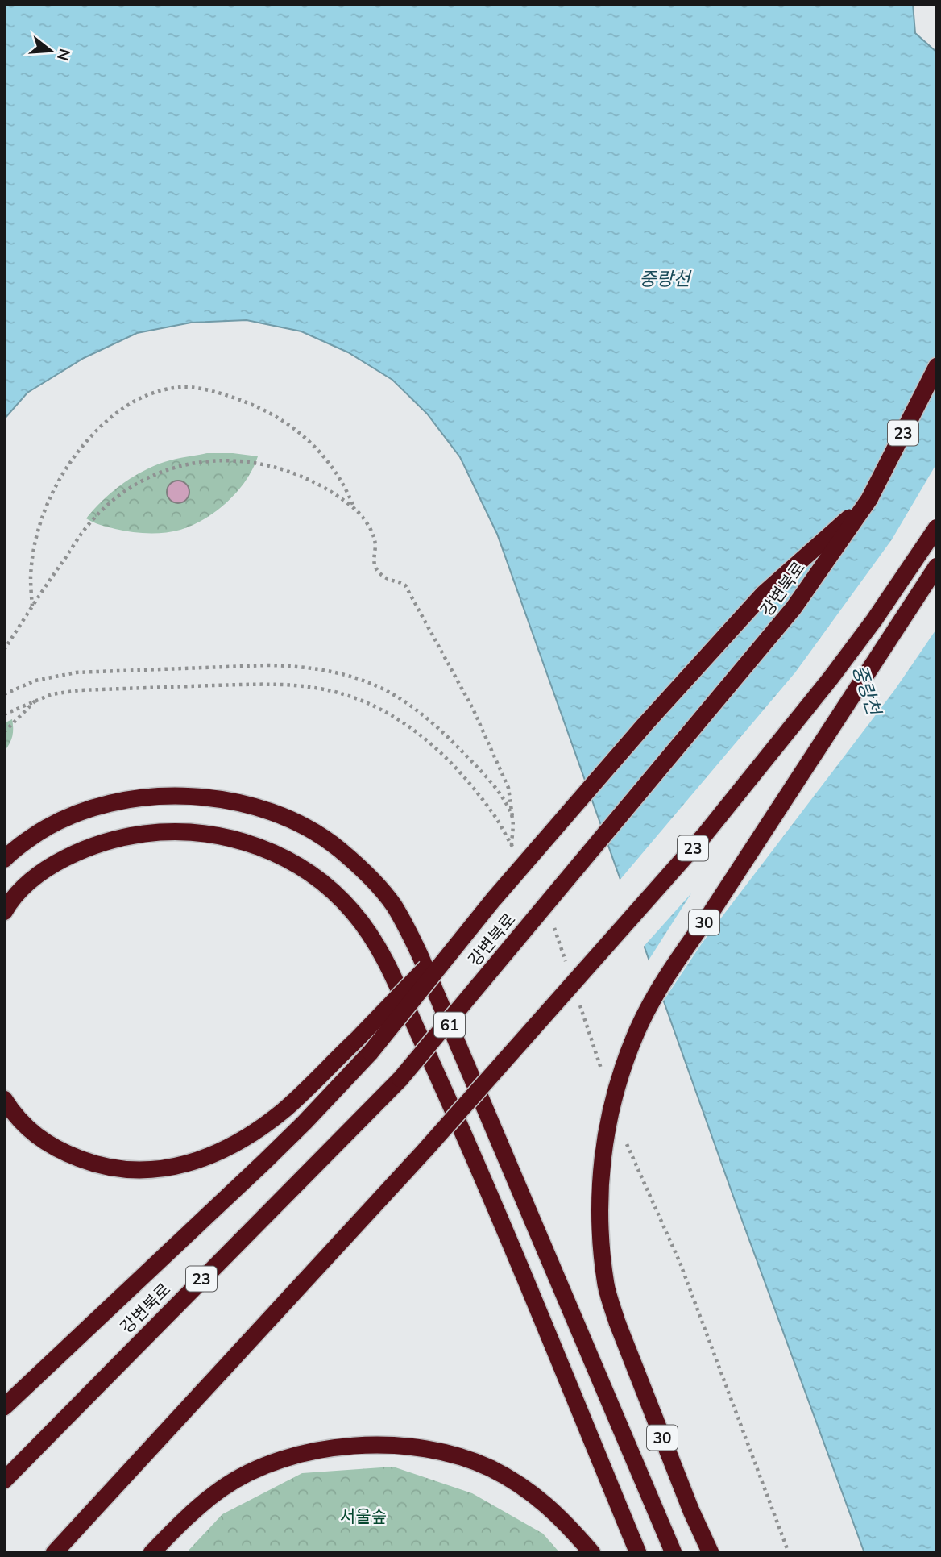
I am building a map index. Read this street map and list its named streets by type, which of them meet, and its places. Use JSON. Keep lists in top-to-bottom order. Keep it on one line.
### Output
{"streets":{"highway":["23","강변북로","30","61"]},"water":["중랑천"],"parks":["서울숲"],"north":"right"}
